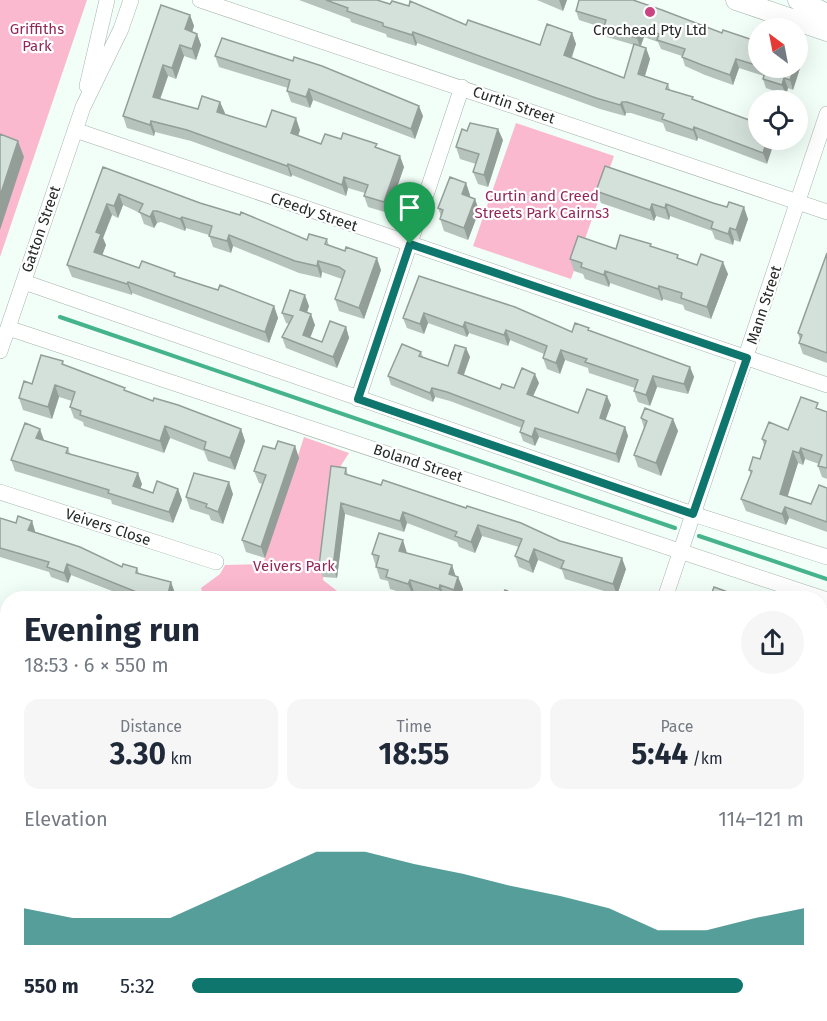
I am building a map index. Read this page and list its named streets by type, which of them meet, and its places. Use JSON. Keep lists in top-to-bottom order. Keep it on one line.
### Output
{"streets":{"street":["Curtin Street","Creedy Street","Gatton Street","Mann Street","Boland Street","Veivers Close"]},"crossings":[["Curtin Street","Mann Street"],["Creedy Street","Gatton Street"],["Creedy Street","Mann Street"],["Gatton Street","Boland Street"],["Mann Street","Boland Street"]],"parks":["Griffiths Park","Curtin and Creed Streets Park Cairns3","Veivers Park"],"places":["Crochead Pty Ltd"],"north":"top left","page":{"heading":["Evening run","18:53 · 6 × 550 m"],"stats":[["Distance","3.30 km"],["Time","18:55"],["Pace","5:44 /km"]],"chart":["Elevation","114–121 m"],"list":[{"name":"550 m","note":"5:32"}]}}
